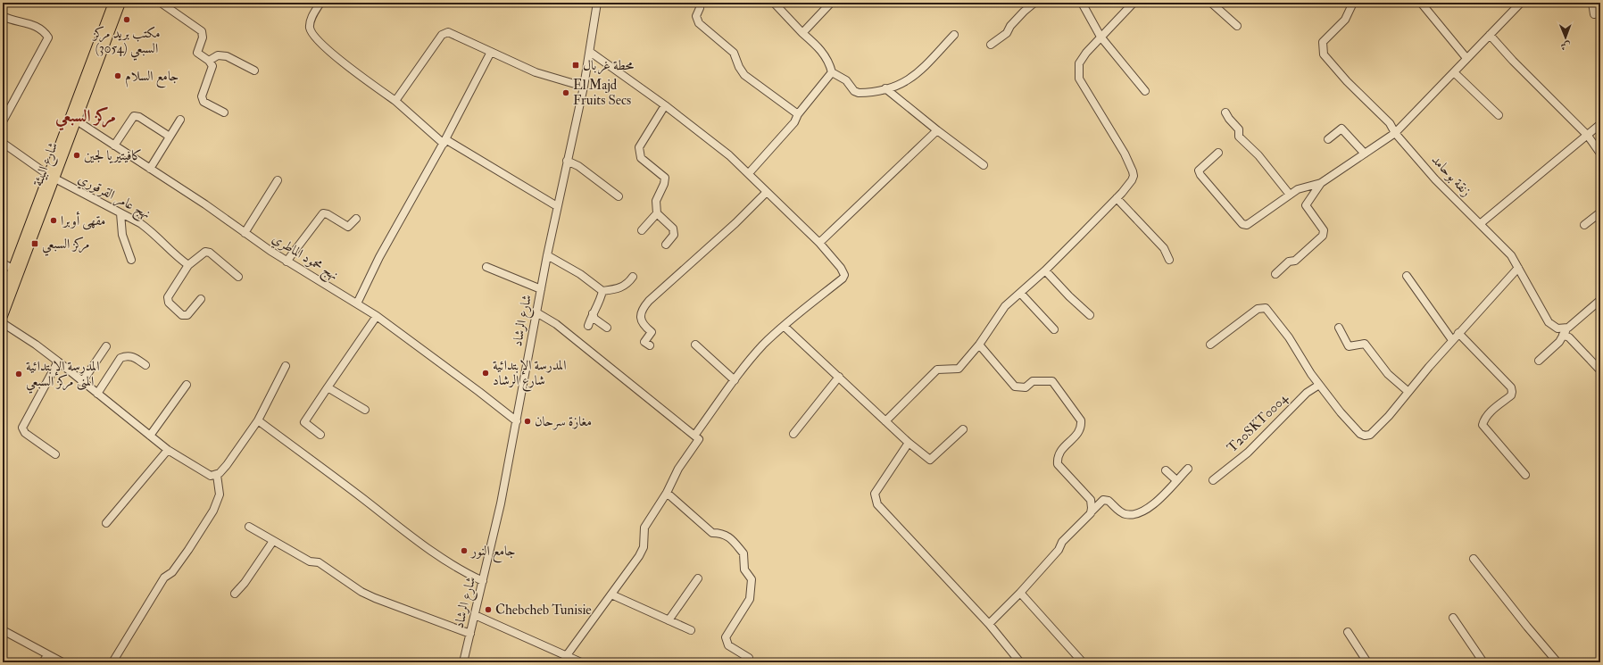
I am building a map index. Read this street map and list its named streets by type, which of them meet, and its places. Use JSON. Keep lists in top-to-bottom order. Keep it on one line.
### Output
{"streets":{"main road":["شارع البيئة"],"street":["زنقة بوحامد","نهج عامر القرقوري","نهج محمود الماطري","شارع الرشاد","T20SKT0004"]},"crossings":[["شارع البيئة","نهج عامر القرقوري"],["شارع البيئة","نهج محمود الماطري"],["نهج محمود الماطري","شارع الرشاد"]],"districts":["مركز السبعي"],"places":{"other":["مكتب بريد مركز السبعي (3054)","جامع السلام","El Majd Fruits Secs","كافيتيريا لجين","مقهى أوبرا","المدرسة الإبتدائية شارع الرشاد","المدرسة الإبتدائية المنى مركز السبعي","مغازة سرحان","جامع النور","Chebcheb Tunisie"],"transit":["محطة غربال","مركز السبعي"]},"north":"bottom"}
